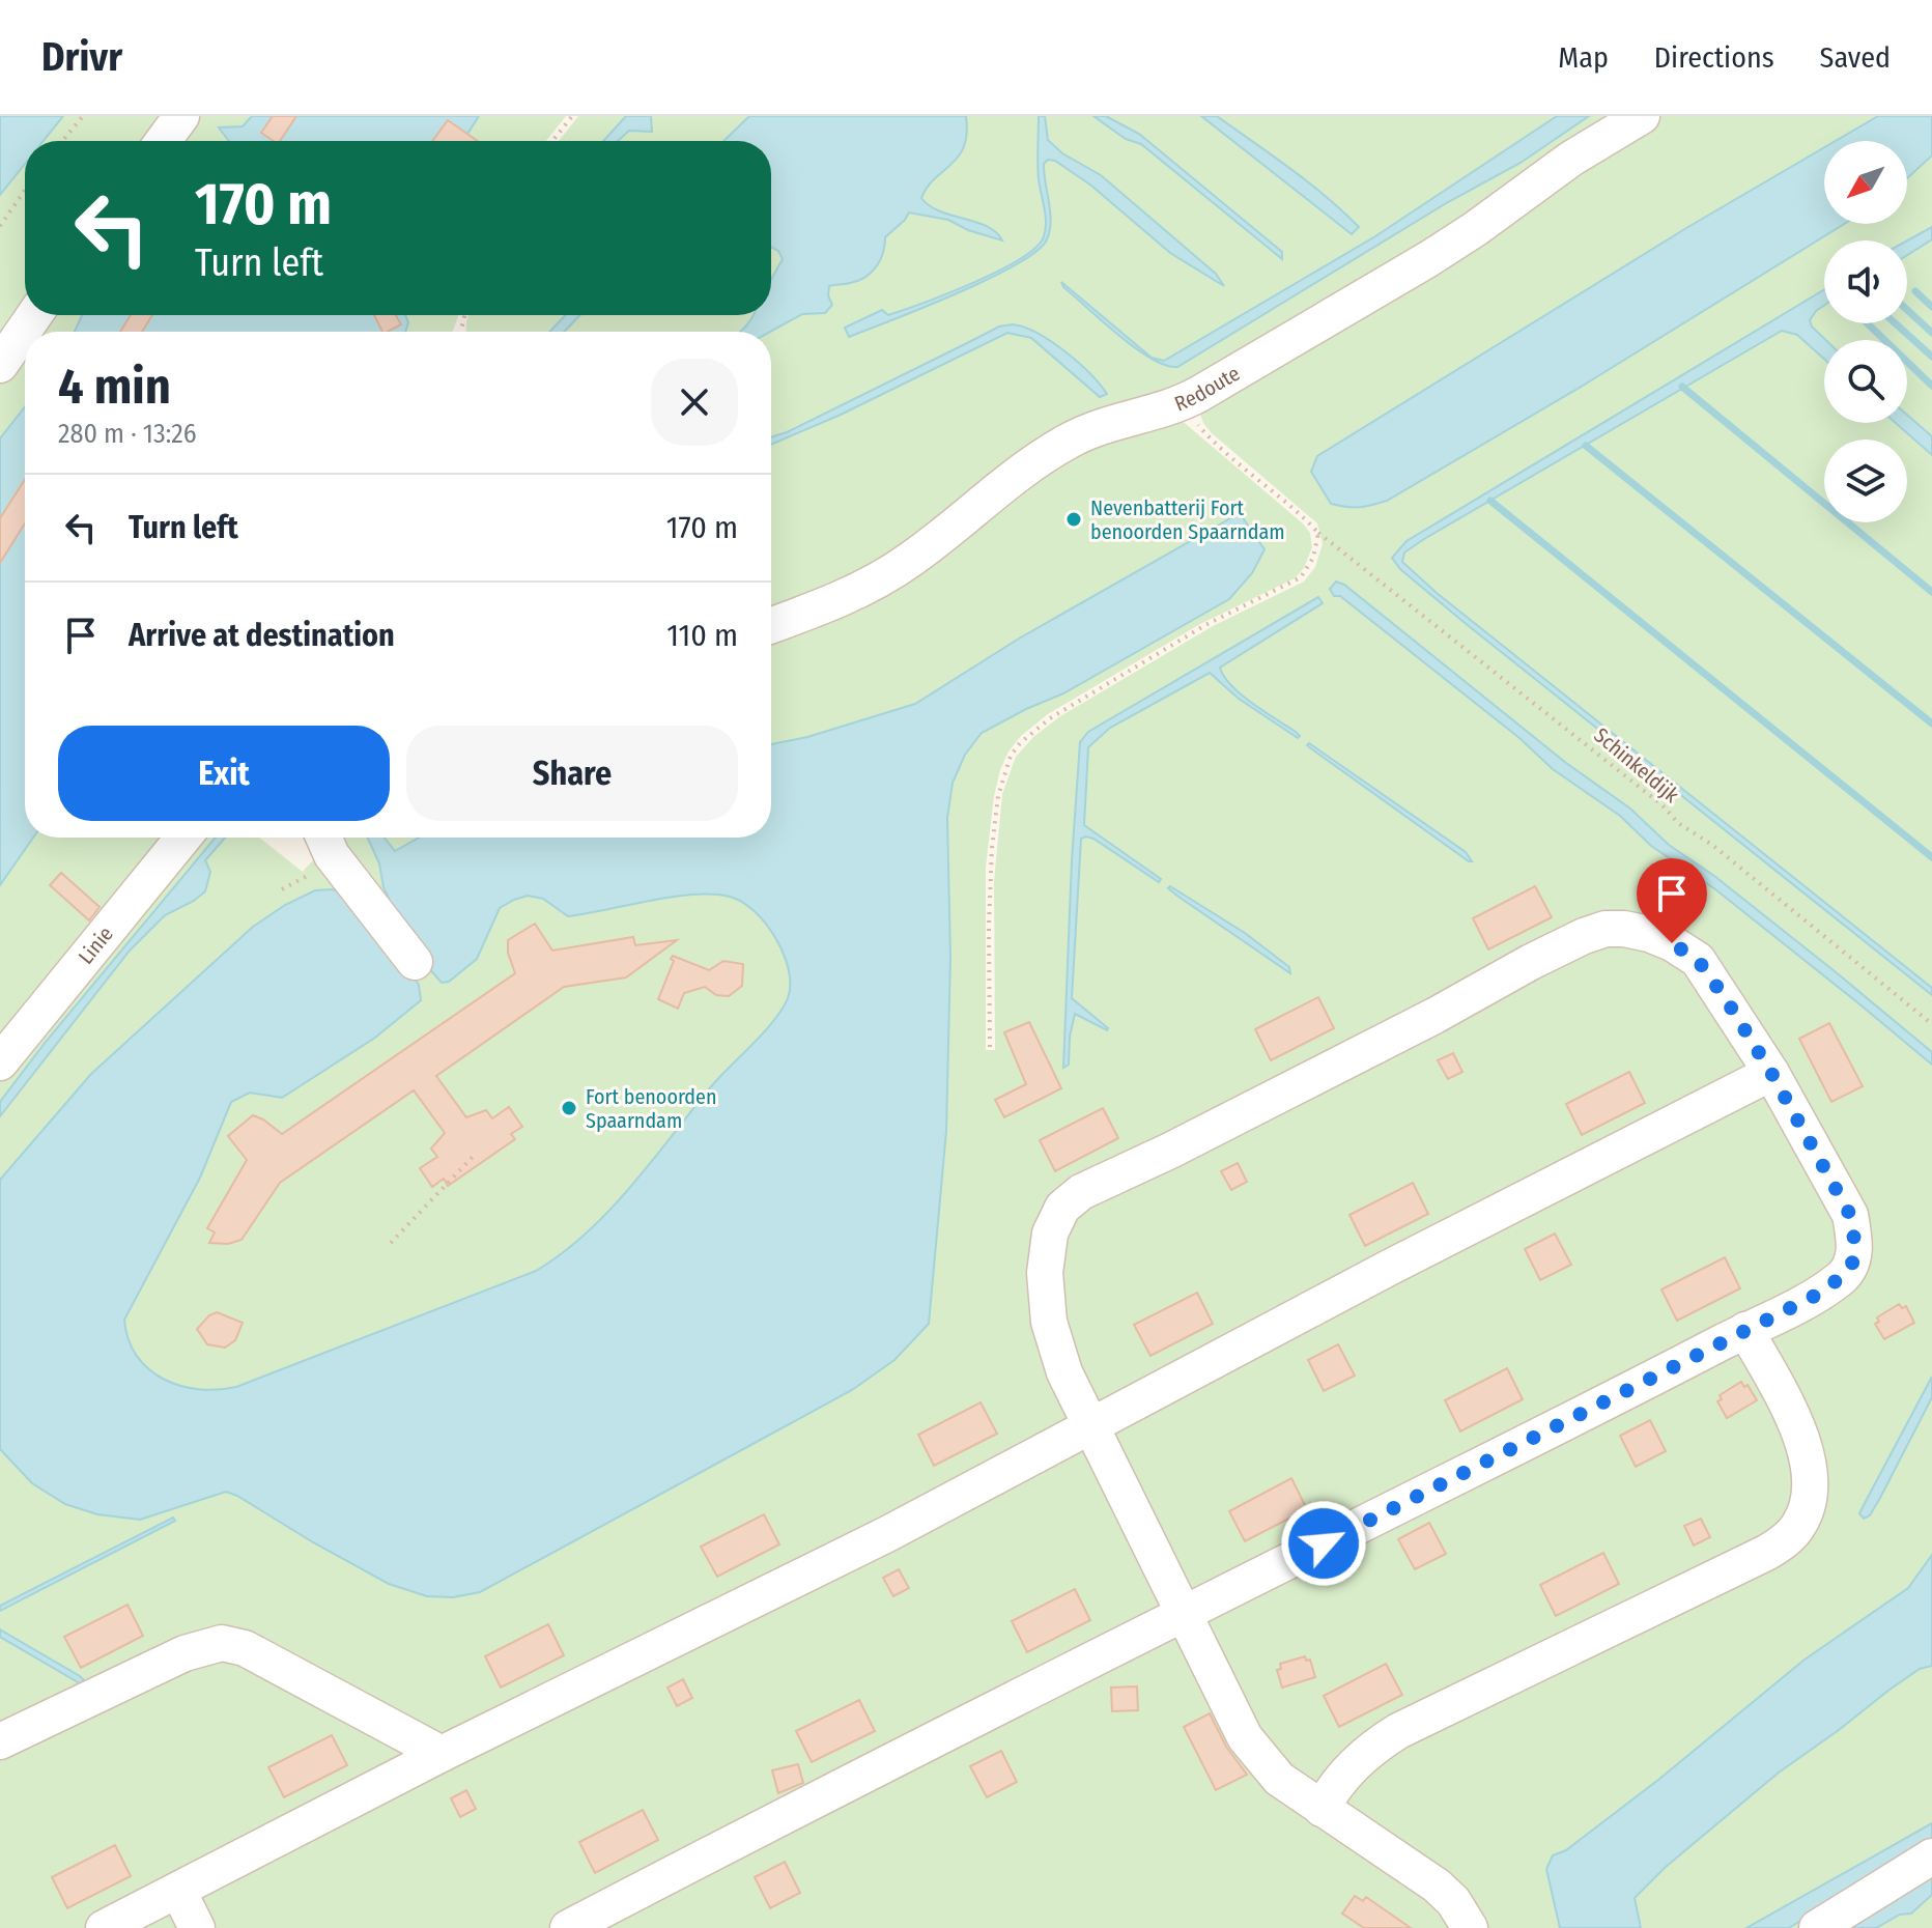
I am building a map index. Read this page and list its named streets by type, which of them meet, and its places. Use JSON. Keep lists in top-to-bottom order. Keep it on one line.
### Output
{"streets":{"street":["Redoute","Linie"],"path":["Schinkeldijk"]},"crossings":[["Redoute","Schinkeldijk"]],"places":["Nevenbatterij Fort benoorden Spaarndam","Fort benoorden Spaarndam"],"north":"bottom left","page":{"header":"Drivr","nav":["Map","Directions","Saved"],"turn":["170 m","Turn left"],"heading":["4 min","280 m · 13:26"],"list":[{"name":"Turn left","value":"170 m"},{"name":"Arrive at destination","value":"110 m"}],"buttons":["Exit","Share"]}}
